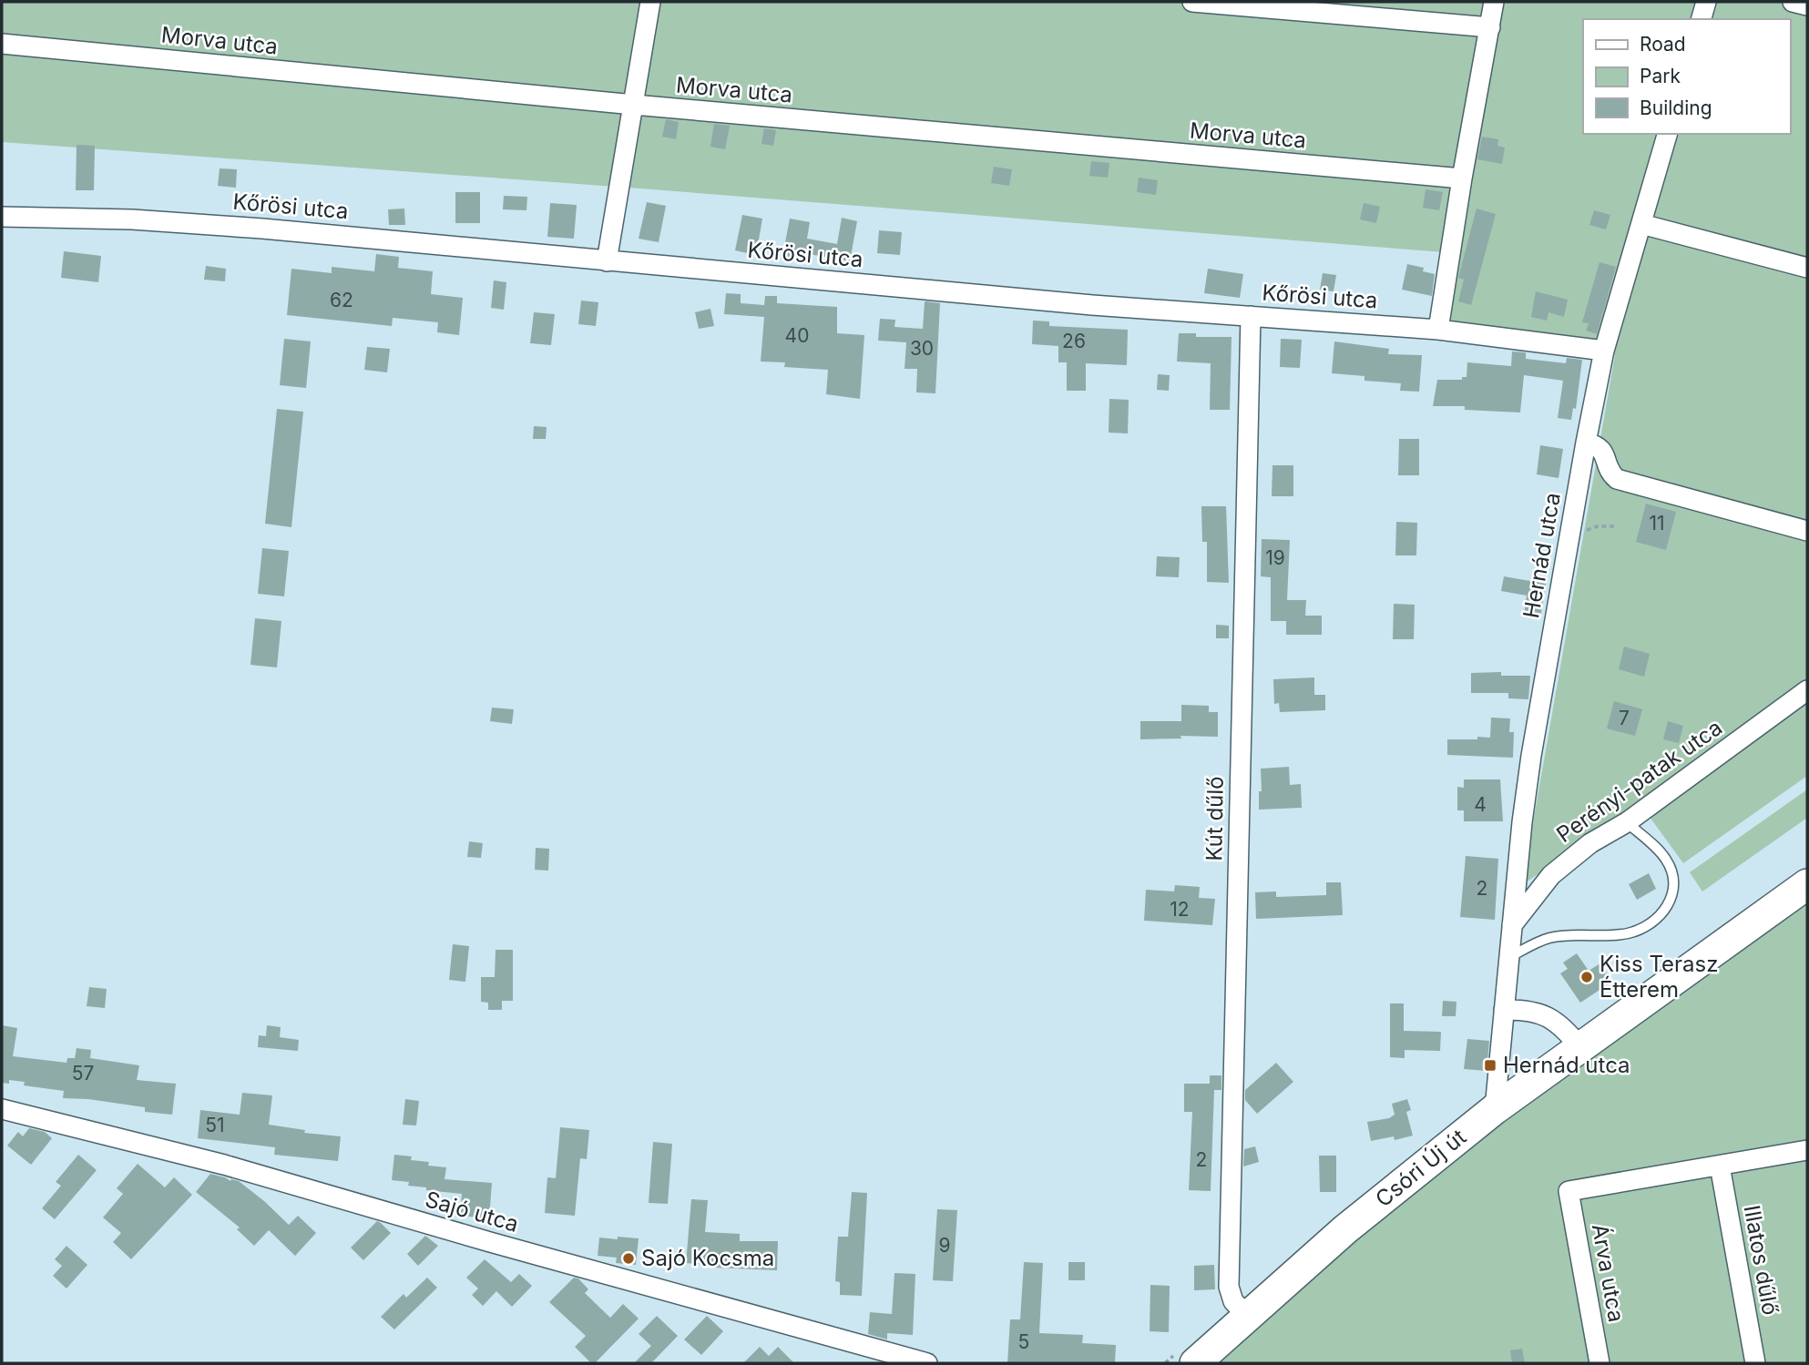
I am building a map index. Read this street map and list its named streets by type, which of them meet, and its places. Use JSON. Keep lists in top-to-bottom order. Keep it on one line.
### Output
{"streets":{"main road":["Csóri Új út"],"street":["Morva utca","Kőrösi utca","Hernád utca","Perényi-patak utca","Kút dűlő","Sajó utca","Illatos dűlő","Árva utca"]},"crossings":[["Kőrösi utca","Hernád utca"],["Kőrösi utca","Kút dűlő"],["Hernád utca","Perényi-patak utca"],["Hernád utca","Csóri Új út"],["Kút dűlő","Csóri Új út"],["Illatos dűlő","Árva utca"]],"places":{"other":["Kiss Terasz Étterem","Sajó Kocsma"],"transit":["Hernád utca"]},"house_numbers":["62","40","26","30","11","19","7","4","2","12","57","51","2","9","5"],"legend":["Road","Park","Building"]}
